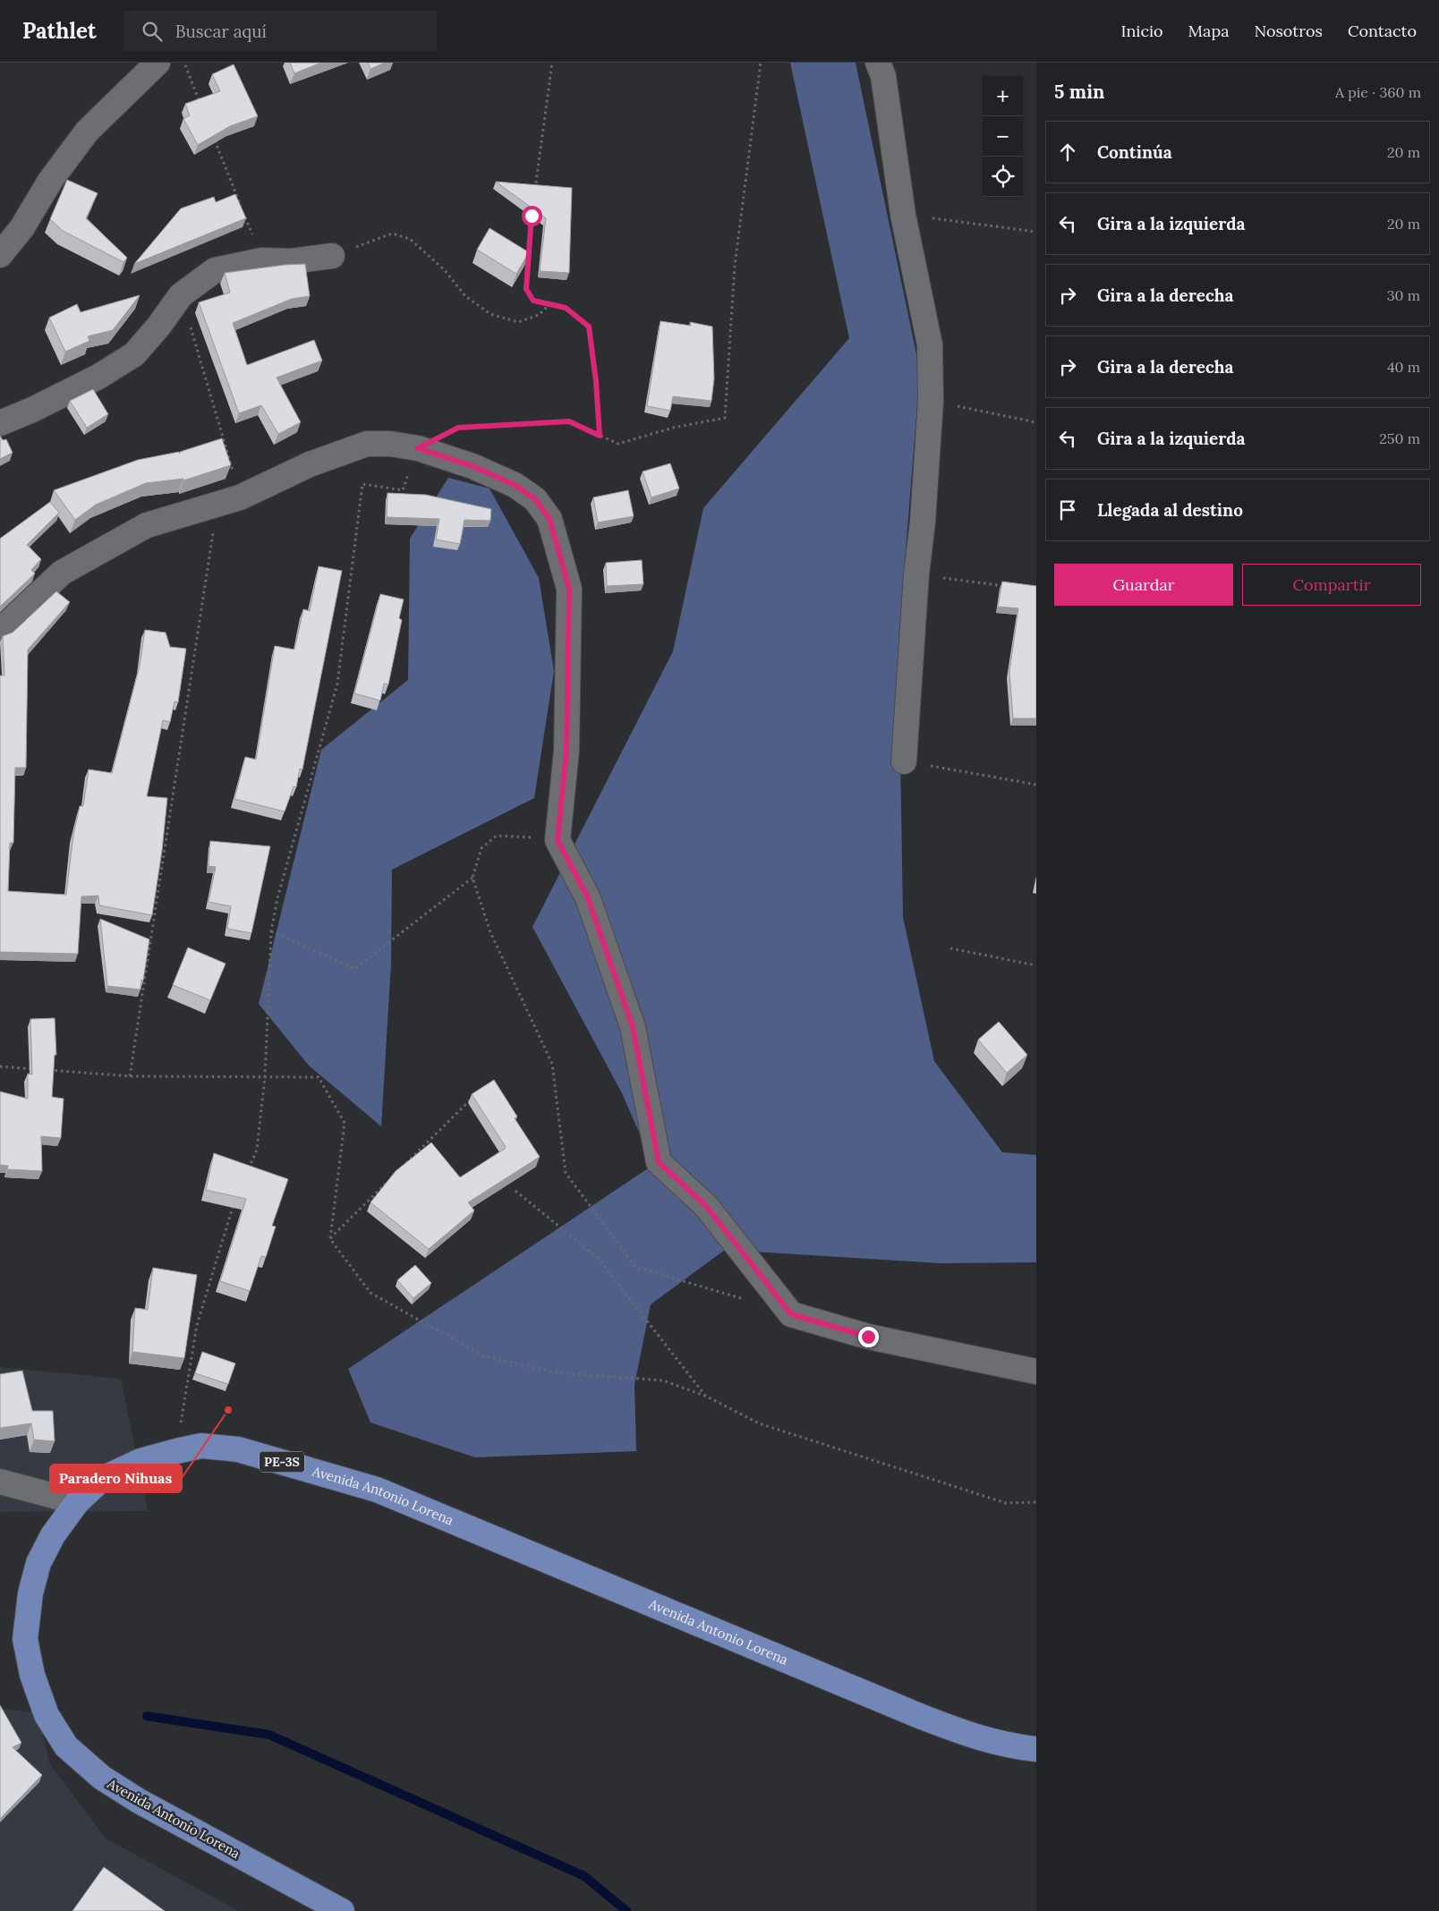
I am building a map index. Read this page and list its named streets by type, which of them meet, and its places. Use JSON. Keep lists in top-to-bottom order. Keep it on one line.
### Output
{"streets":{"highway":["PE-3S","Avenida Antonio Lorena"]},"places":["Paradero Nihuas"],"page":{"header":"Pathlet","search":"Buscar aquí","nav":["Inicio","Mapa","Nosotros","Contacto"],"heading":["5 min","A pie · 360 m"],"map_buttons":["+","−"],"list":[["Continúa","20 m"],["Gira a la izquierda","20 m"],["Gira a la derecha","30 m"],["Gira a la derecha","40 m"],["Gira a la izquierda","250 m"],"Llegada al destino"],"buttons":["Guardar","Compartir"]}}
